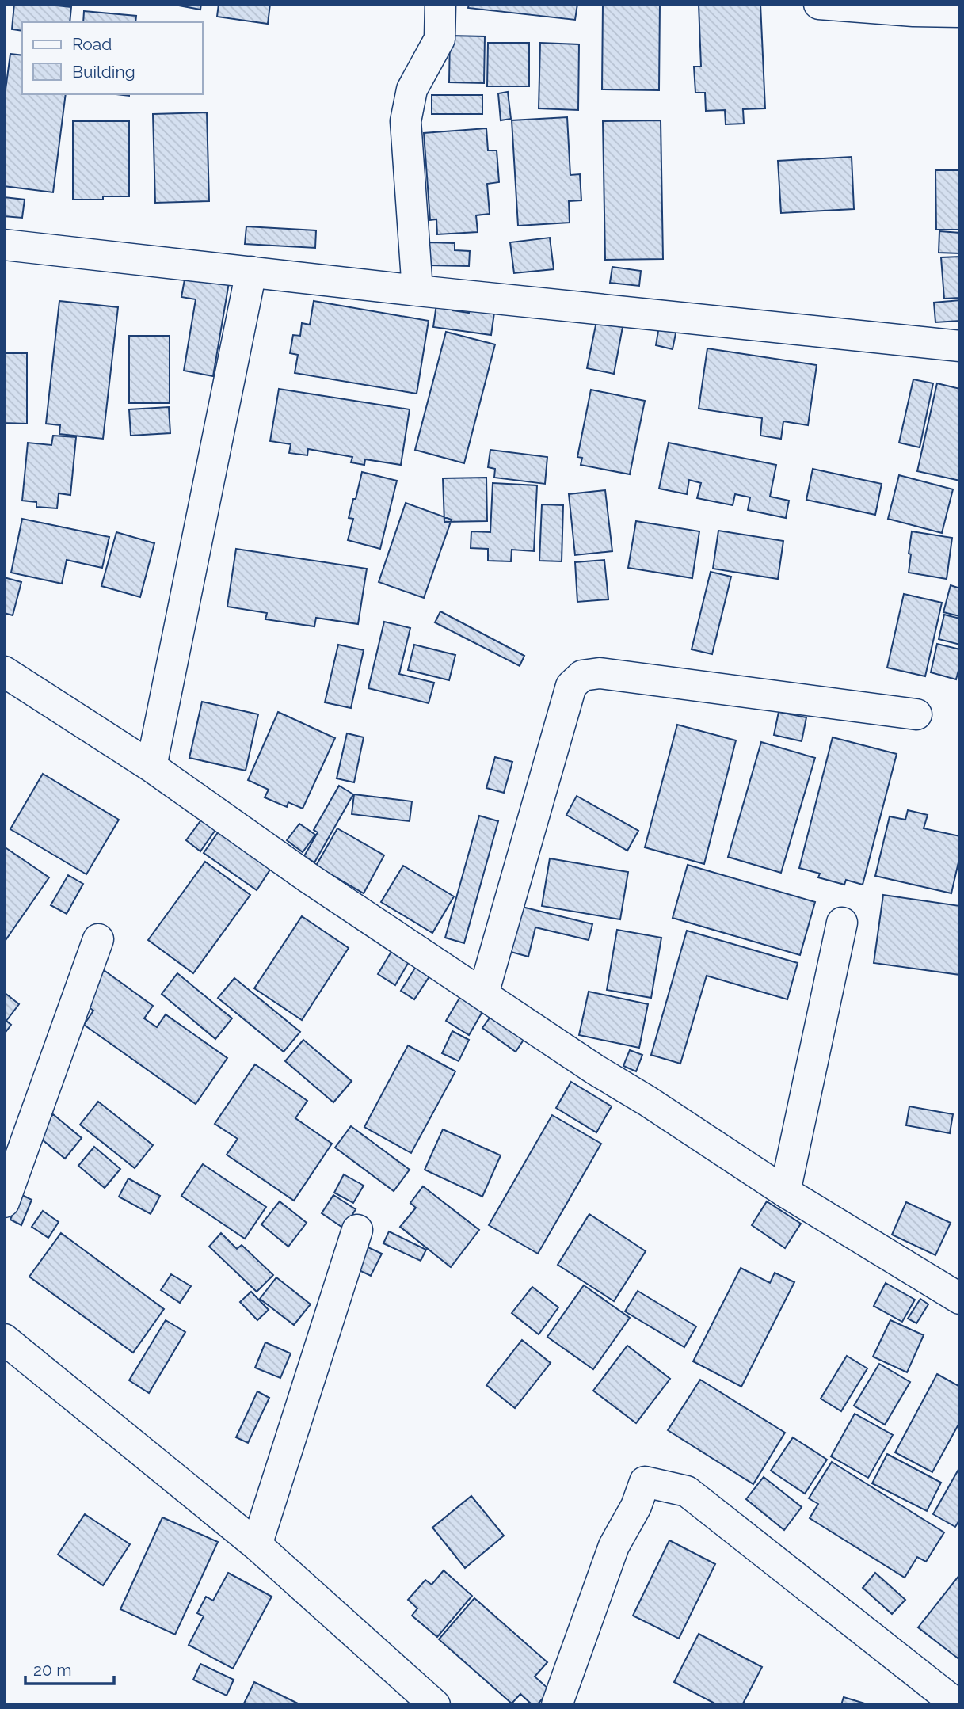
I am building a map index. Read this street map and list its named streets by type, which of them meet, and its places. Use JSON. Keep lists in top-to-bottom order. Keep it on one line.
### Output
{"legend":["Road","Building"],"scale_bar":"20 m"}
